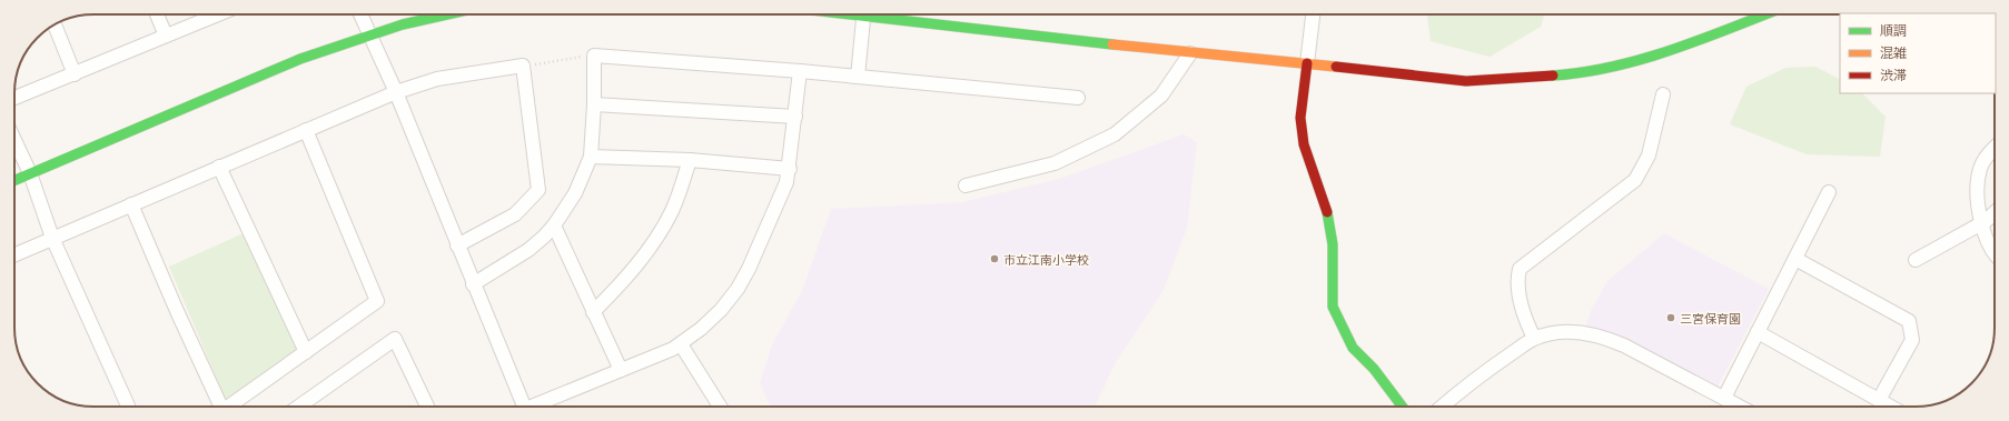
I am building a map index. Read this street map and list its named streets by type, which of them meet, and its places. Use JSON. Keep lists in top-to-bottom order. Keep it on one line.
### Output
{"places":["市立江南小学校","三宮保育園"],"legend":["順調","混雑","渋滞"]}
